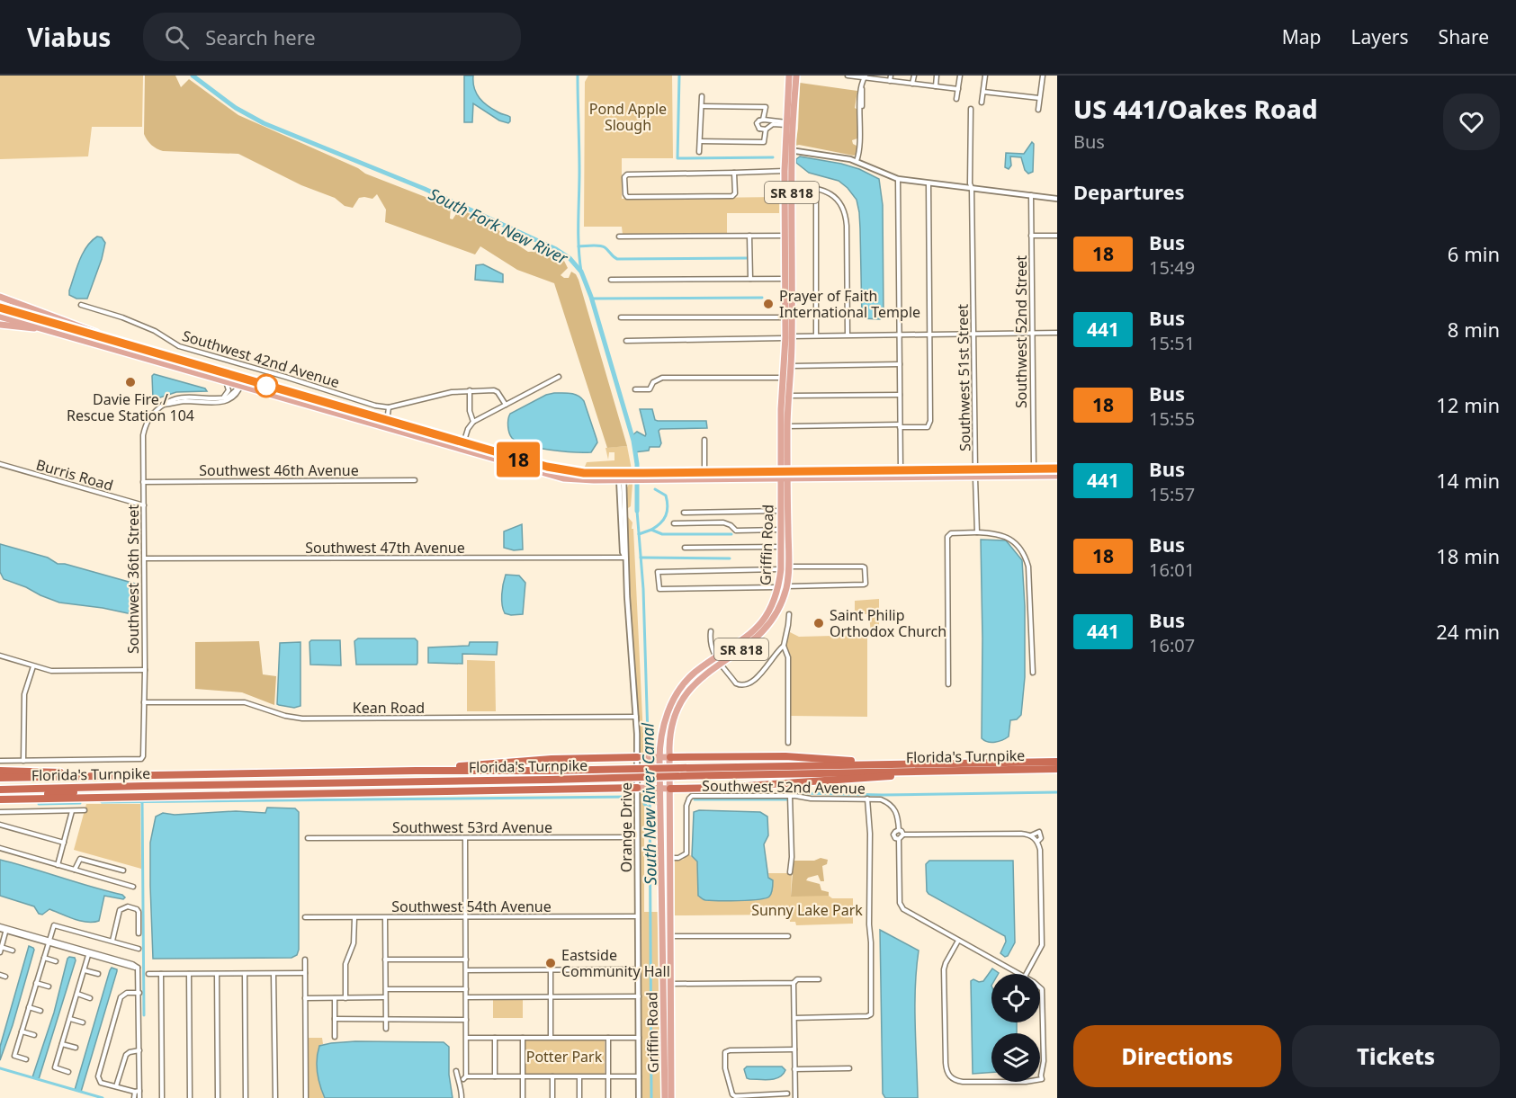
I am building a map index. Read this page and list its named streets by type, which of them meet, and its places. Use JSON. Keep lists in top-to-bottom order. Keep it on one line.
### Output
{"streets":{"highway":["Florida's Turnpike"],"main road":["SR 818","Griffin Road"],"street":["Southwest 52nd Street","Southwest 42nd Avenue","Southwest 51st Street","Southwest 46th Avenue","Burris Road","Southwest 47th Avenue","Southwest 36th Street","Kean Road","Southwest 52nd Avenue","Southwest 53rd Avenue","Orange Drive","Southwest 54th Avenue"]},"crossings":[["Southwest 46th Avenue","Southwest 36th Street"],["Burris Road","Southwest 36th Street"],["Griffin Road","Southwest 52nd Avenue"],["Southwest 47th Avenue","Southwest 36th Street"],["Southwest 47th Avenue","Orange Drive"],["Southwest 36th Street","Kean Road"],["Kean Road","Orange Drive"],["Southwest 53rd Avenue","Orange Drive"],["Orange Drive","Southwest 54th Avenue"]],"water":["South Fork New River","South New River Canal"],"parks":["Pond Apple Slough","Sunny Lake Park","Potter Park"],"places":["Prayer of Faith International Temple","Davie Fire / Rescue Station 104","Saint Philip Orthodox Church","Eastside Community Hall"],"lines":["bus line 18"],"page":{"header":"Viabus","search":"Search here","nav":["Map","Layers","Share"],"on_map":"18","heading":[["US 441/Oakes Road","Bus"],"Departures"],"list":[{"mark":"18","name":"Bus","note":"15:49","value":"6 min"},{"mark":"441","name":"Bus","note":"15:51","value":"8 min"},{"mark":"18","name":"Bus","note":"15:55","value":"12 min"},{"mark":"441","name":"Bus","note":"15:57","value":"14 min"},{"mark":"18","name":"Bus","note":"16:01","value":"18 min"},{"mark":"441","name":"Bus","note":"16:07","value":"24 min"}],"buttons":["Directions","Tickets"]}}
